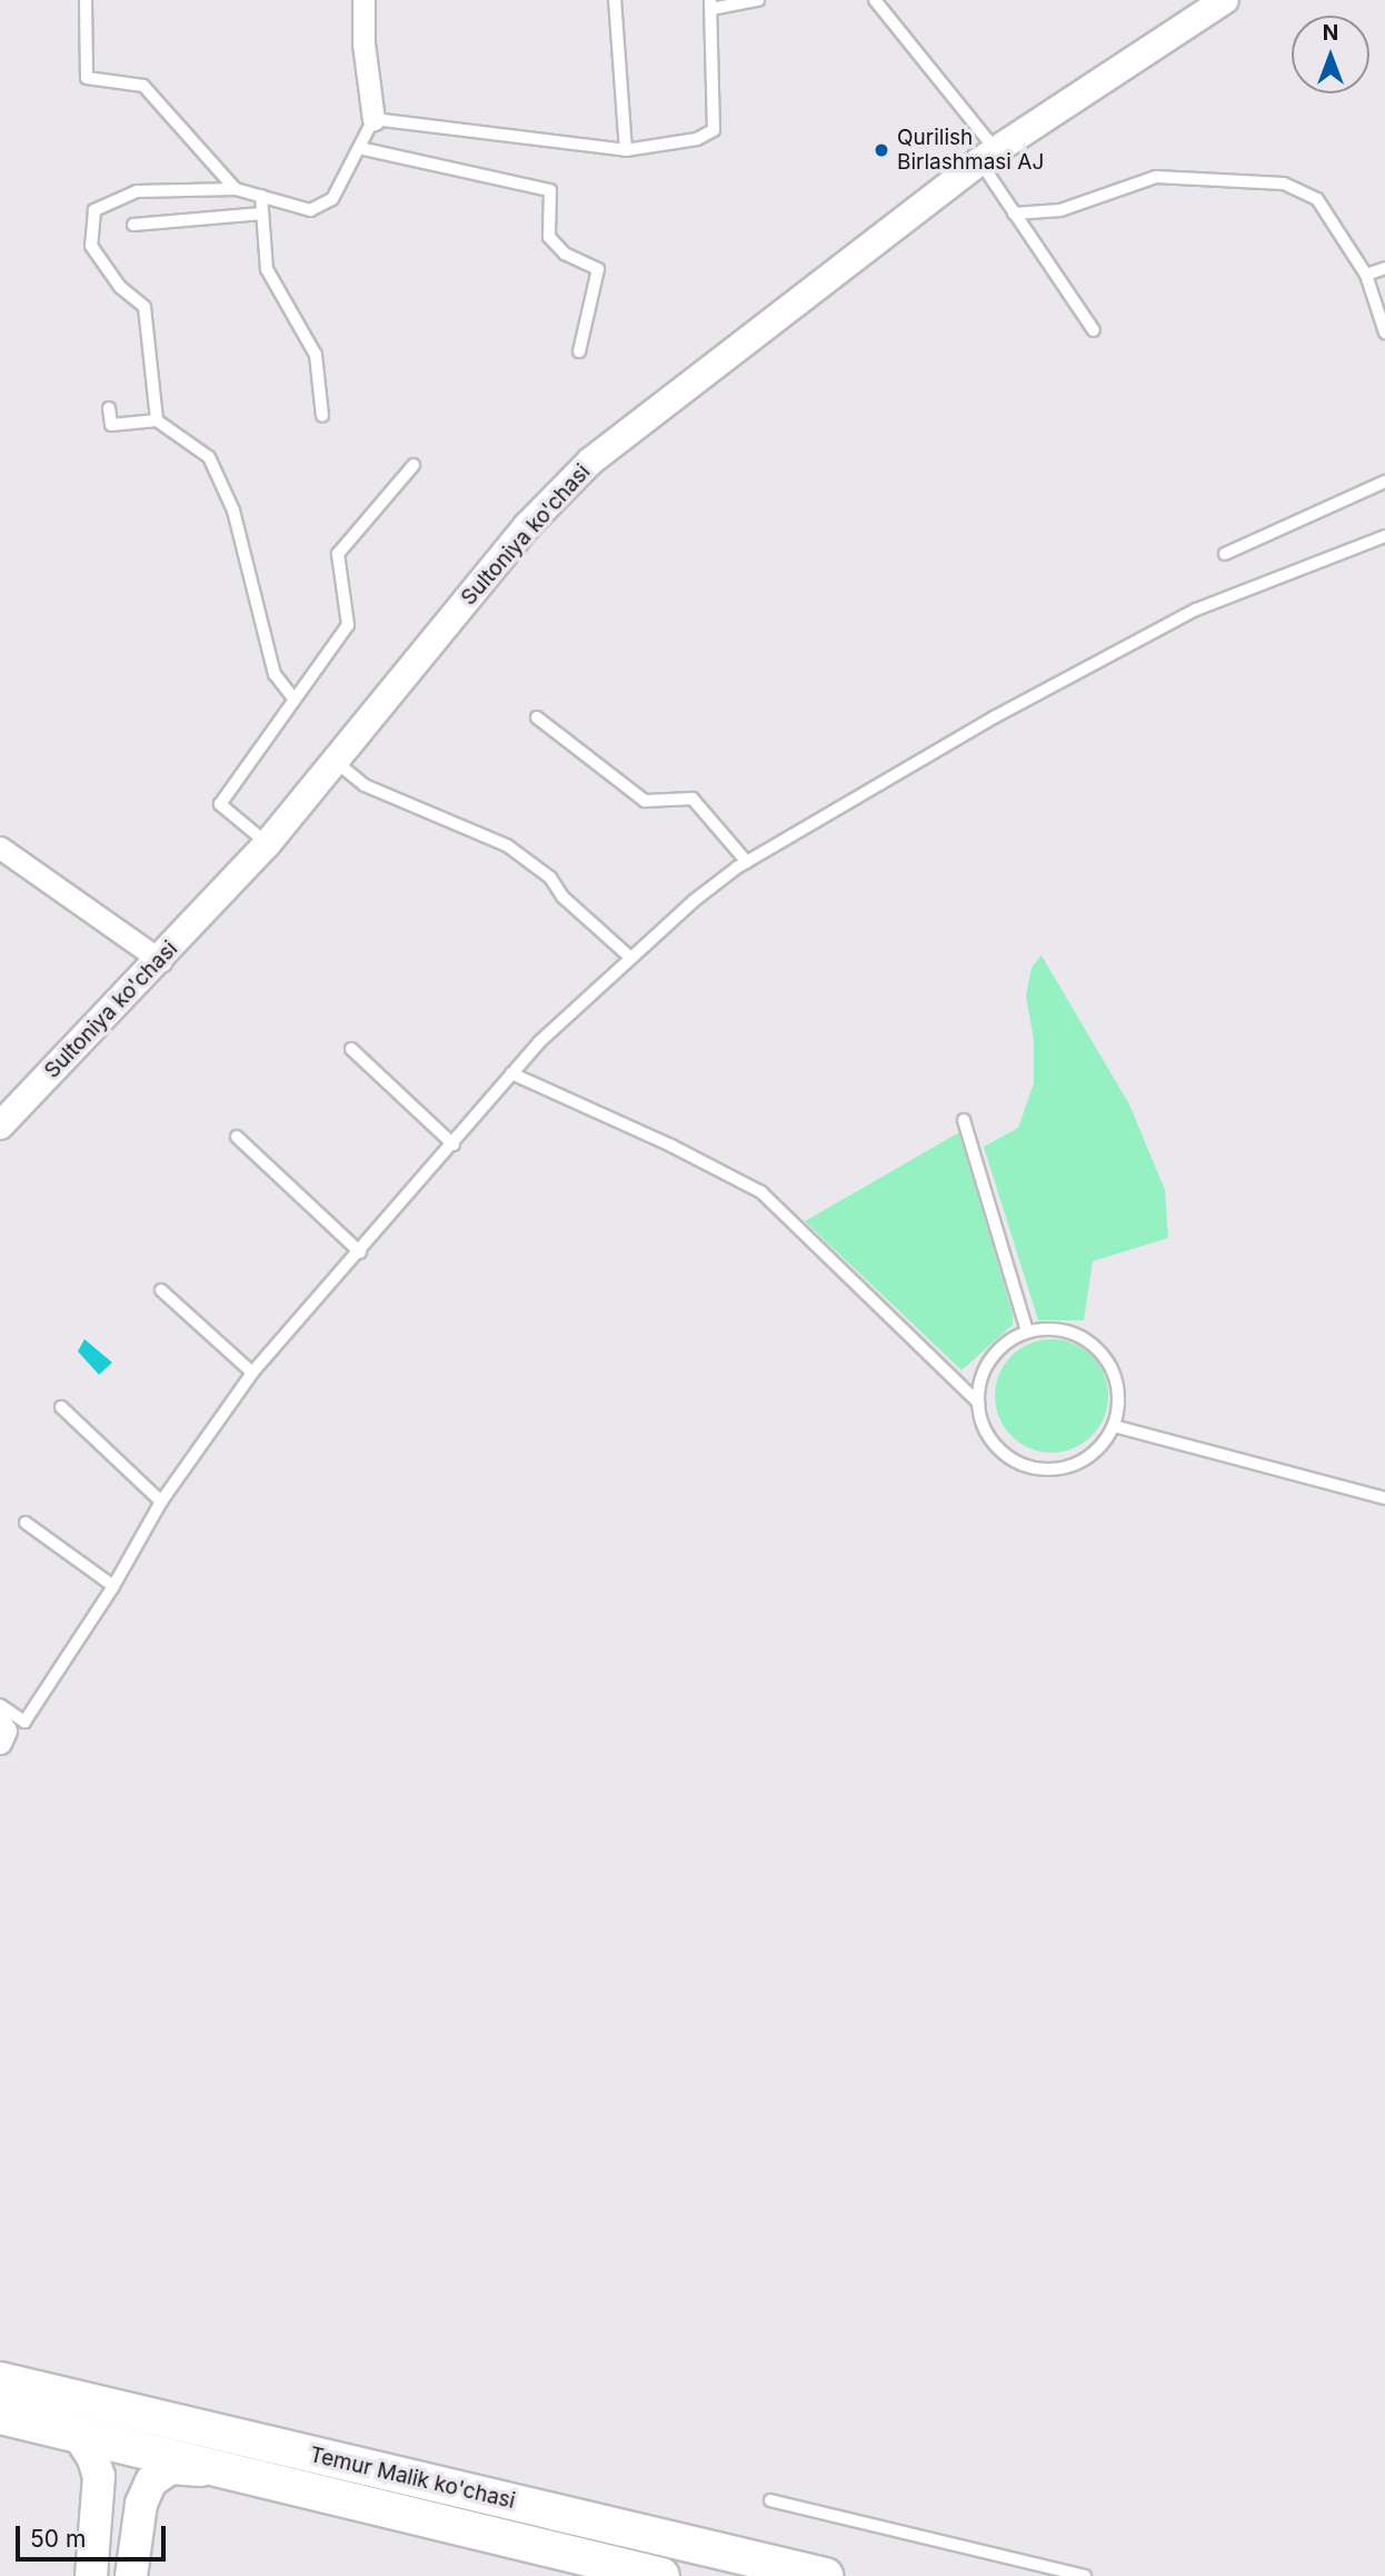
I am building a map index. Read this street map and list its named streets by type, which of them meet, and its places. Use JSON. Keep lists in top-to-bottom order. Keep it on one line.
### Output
{"streets":{"highway":["Temur Malik ko'chasi"],"street":["Sultoniya ko'chasi"]},"places":["Qurilish Birlashmasi AJ"],"scale_bar":"50 m","north":"top"}
